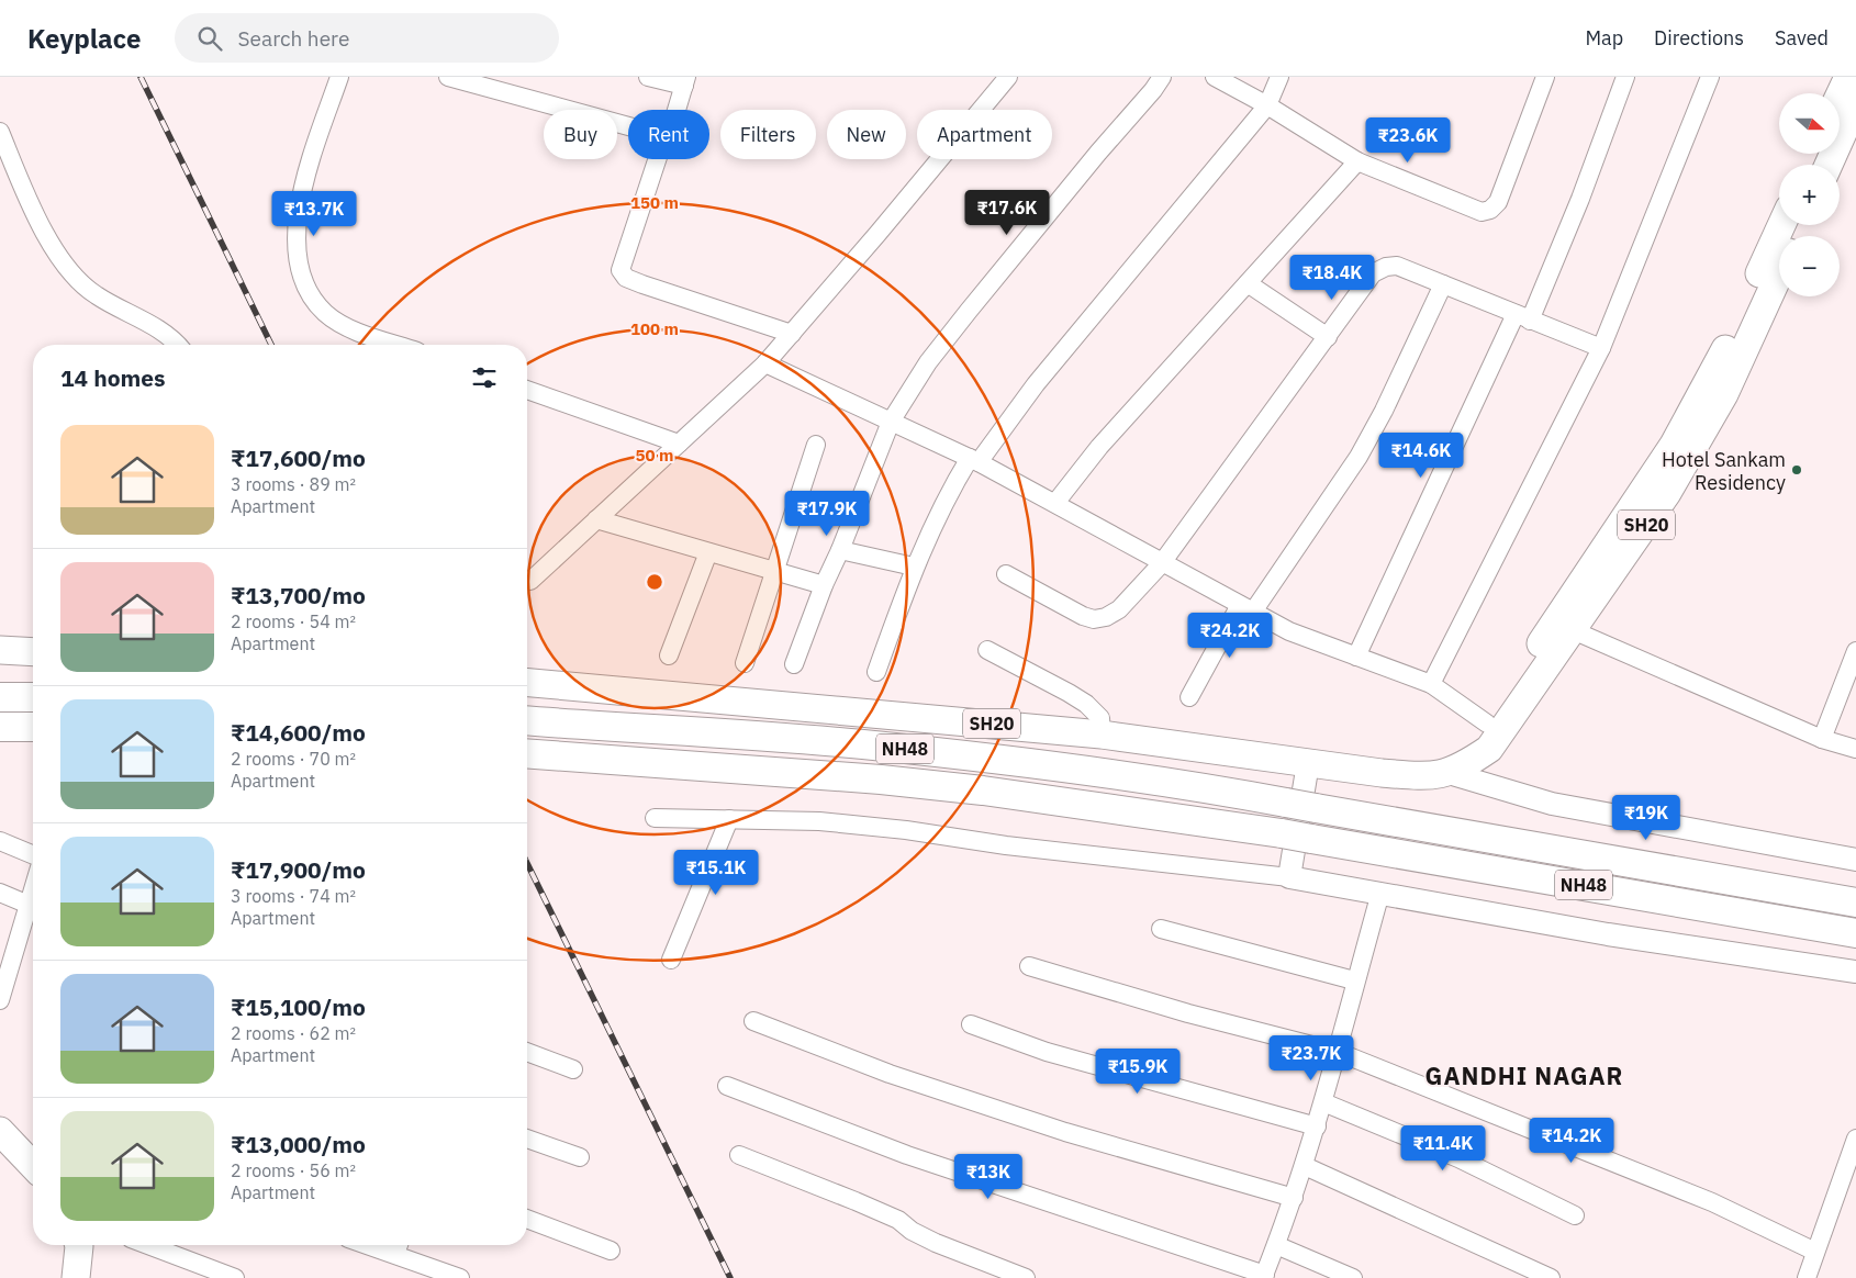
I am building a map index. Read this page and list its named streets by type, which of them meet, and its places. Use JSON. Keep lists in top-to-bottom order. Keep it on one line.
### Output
{"streets":{"highway":["NH48"],"main road":["SH20"]},"districts":["GANDHI NAGAR"],"places":["Hotel Sankam Residency"],"north":"right","page":{"header":"Keyplace","search":"Search here","nav":["Map","Directions","Saved"],"map_buttons":["+","−"],"chip":["Buy","Rent","Filters","New","Apartment"],"price":["₹23.6K","₹17.6K","₹13.7K","₹18.4K","₹14.6K","₹17.9K","₹24.2K","₹19K","₹15.1K","₹23.7K","₹15.9K","₹14.2K","₹11.4K","₹13K"],"heading":"14 homes","list":[{"name":"₹17,600/mo","note":"3 rooms · 89 m² · Apartment"},{"name":"₹13,700/mo","note":"2 rooms · 54 m² · Apartment"},{"name":"₹14,600/mo","note":"2 rooms · 70 m² · Apartment"},{"name":"₹17,900/mo","note":"3 rooms · 74 m² · Apartment"},{"name":"₹15,100/mo","note":"2 rooms · 62 m² · Apartment"},{"name":"₹13,000/mo","note":"2 rooms · 56 m² · Apartment"}]},"rings":["150 m","100 m","50 m"]}
